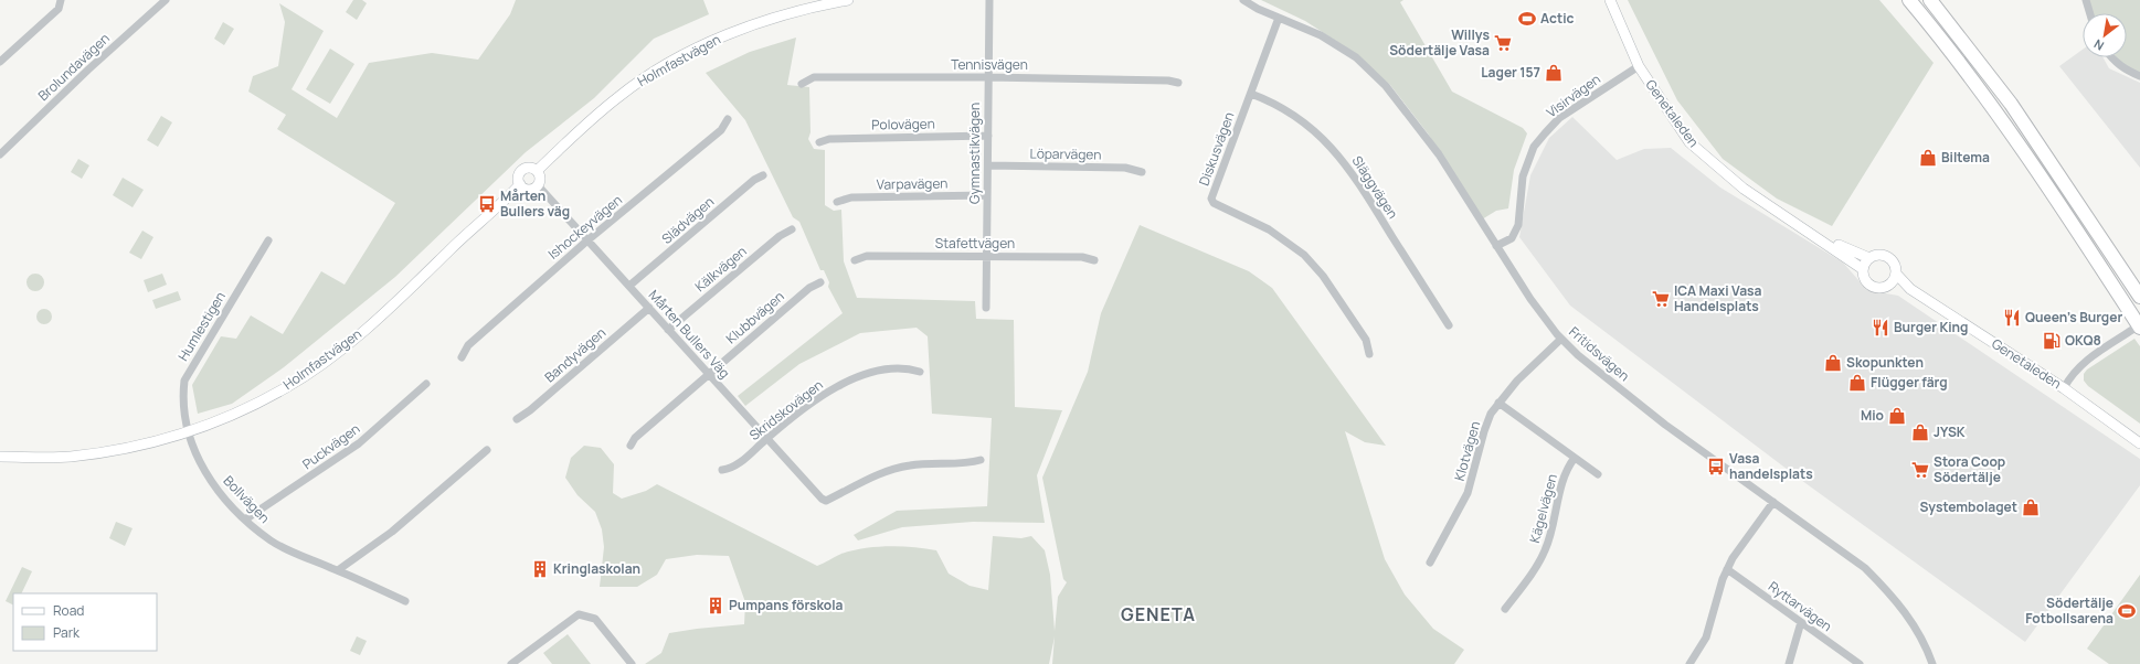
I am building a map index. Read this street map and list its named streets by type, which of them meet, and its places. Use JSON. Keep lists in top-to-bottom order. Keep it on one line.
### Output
{"streets":{"street":["Holmfastvägen","Tennisvägen","Brolundavägen","Visirvägen","Genetaleden","Polovägen","Diskusvägen","Gymnastikvägen","Löparvägen","Varpavägen","Släggvägen","Slädvägen","Ishockeyvägen","Stafettvägen","Kälkvägen","Klubbvägen","Humlestigen","Mårten Bullers Väg","Fritidsvägen","Bandyvägen","Skridskovägen","Puckvägen","Klotvägen","Bollvägen","Kägelvägen","Ryttarvägen"]},"crossings":[["Holmfastvägen","Humlestigen"],["Holmfastvägen","Mårten Bullers Väg"],["Holmfastvägen","Bollvägen"],["Tennisvägen","Gymnastikvägen"],["Visirvägen","Genetaleden"],["Visirvägen","Fritidsvägen"],["Polovägen","Gymnastikvägen"],["Diskusvägen","Släggvägen"],["Diskusvägen","Fritidsvägen"],["Gymnastikvägen","Löparvägen"],["Gymnastikvägen","Varpavägen"],["Gymnastikvägen","Stafettvägen"],["Slädvägen","Mårten Bullers Väg"],["Ishockeyvägen","Mårten Bullers Väg"],["Kälkvägen","Mårten Bullers Väg"],["Klubbvägen","Mårten Bullers Väg"],["Humlestigen","Bollvägen"],["Mårten Bullers Väg","Bandyvägen"],["Mårten Bullers Väg","Skridskovägen"],["Fritidsvägen","Klotvägen"],["Puckvägen","Bollvägen"]],"districts":["GENETA"],"places":{"sports":["Actic","Södertälje Fotbollsarena"],"supermarket":["Willys Södertälje Vasa","ICA Maxi Vasa Handelsplats","Stora Coop Södertälje"],"shop":["Lager 157","Biltema","Skopunkten","Flügger färg","Mio","JYSK","Systembolaget"],"bus stop":["Mårten Bullers väg","Vasa handelsplats"],"restaurant":["Queen's Burger","Burger King"],"fuel station":["OKQ8"],"building":["Kringlaskolan","Pumpans förskola"]},"legend":["Road","Park"],"north":"bottom left"}
